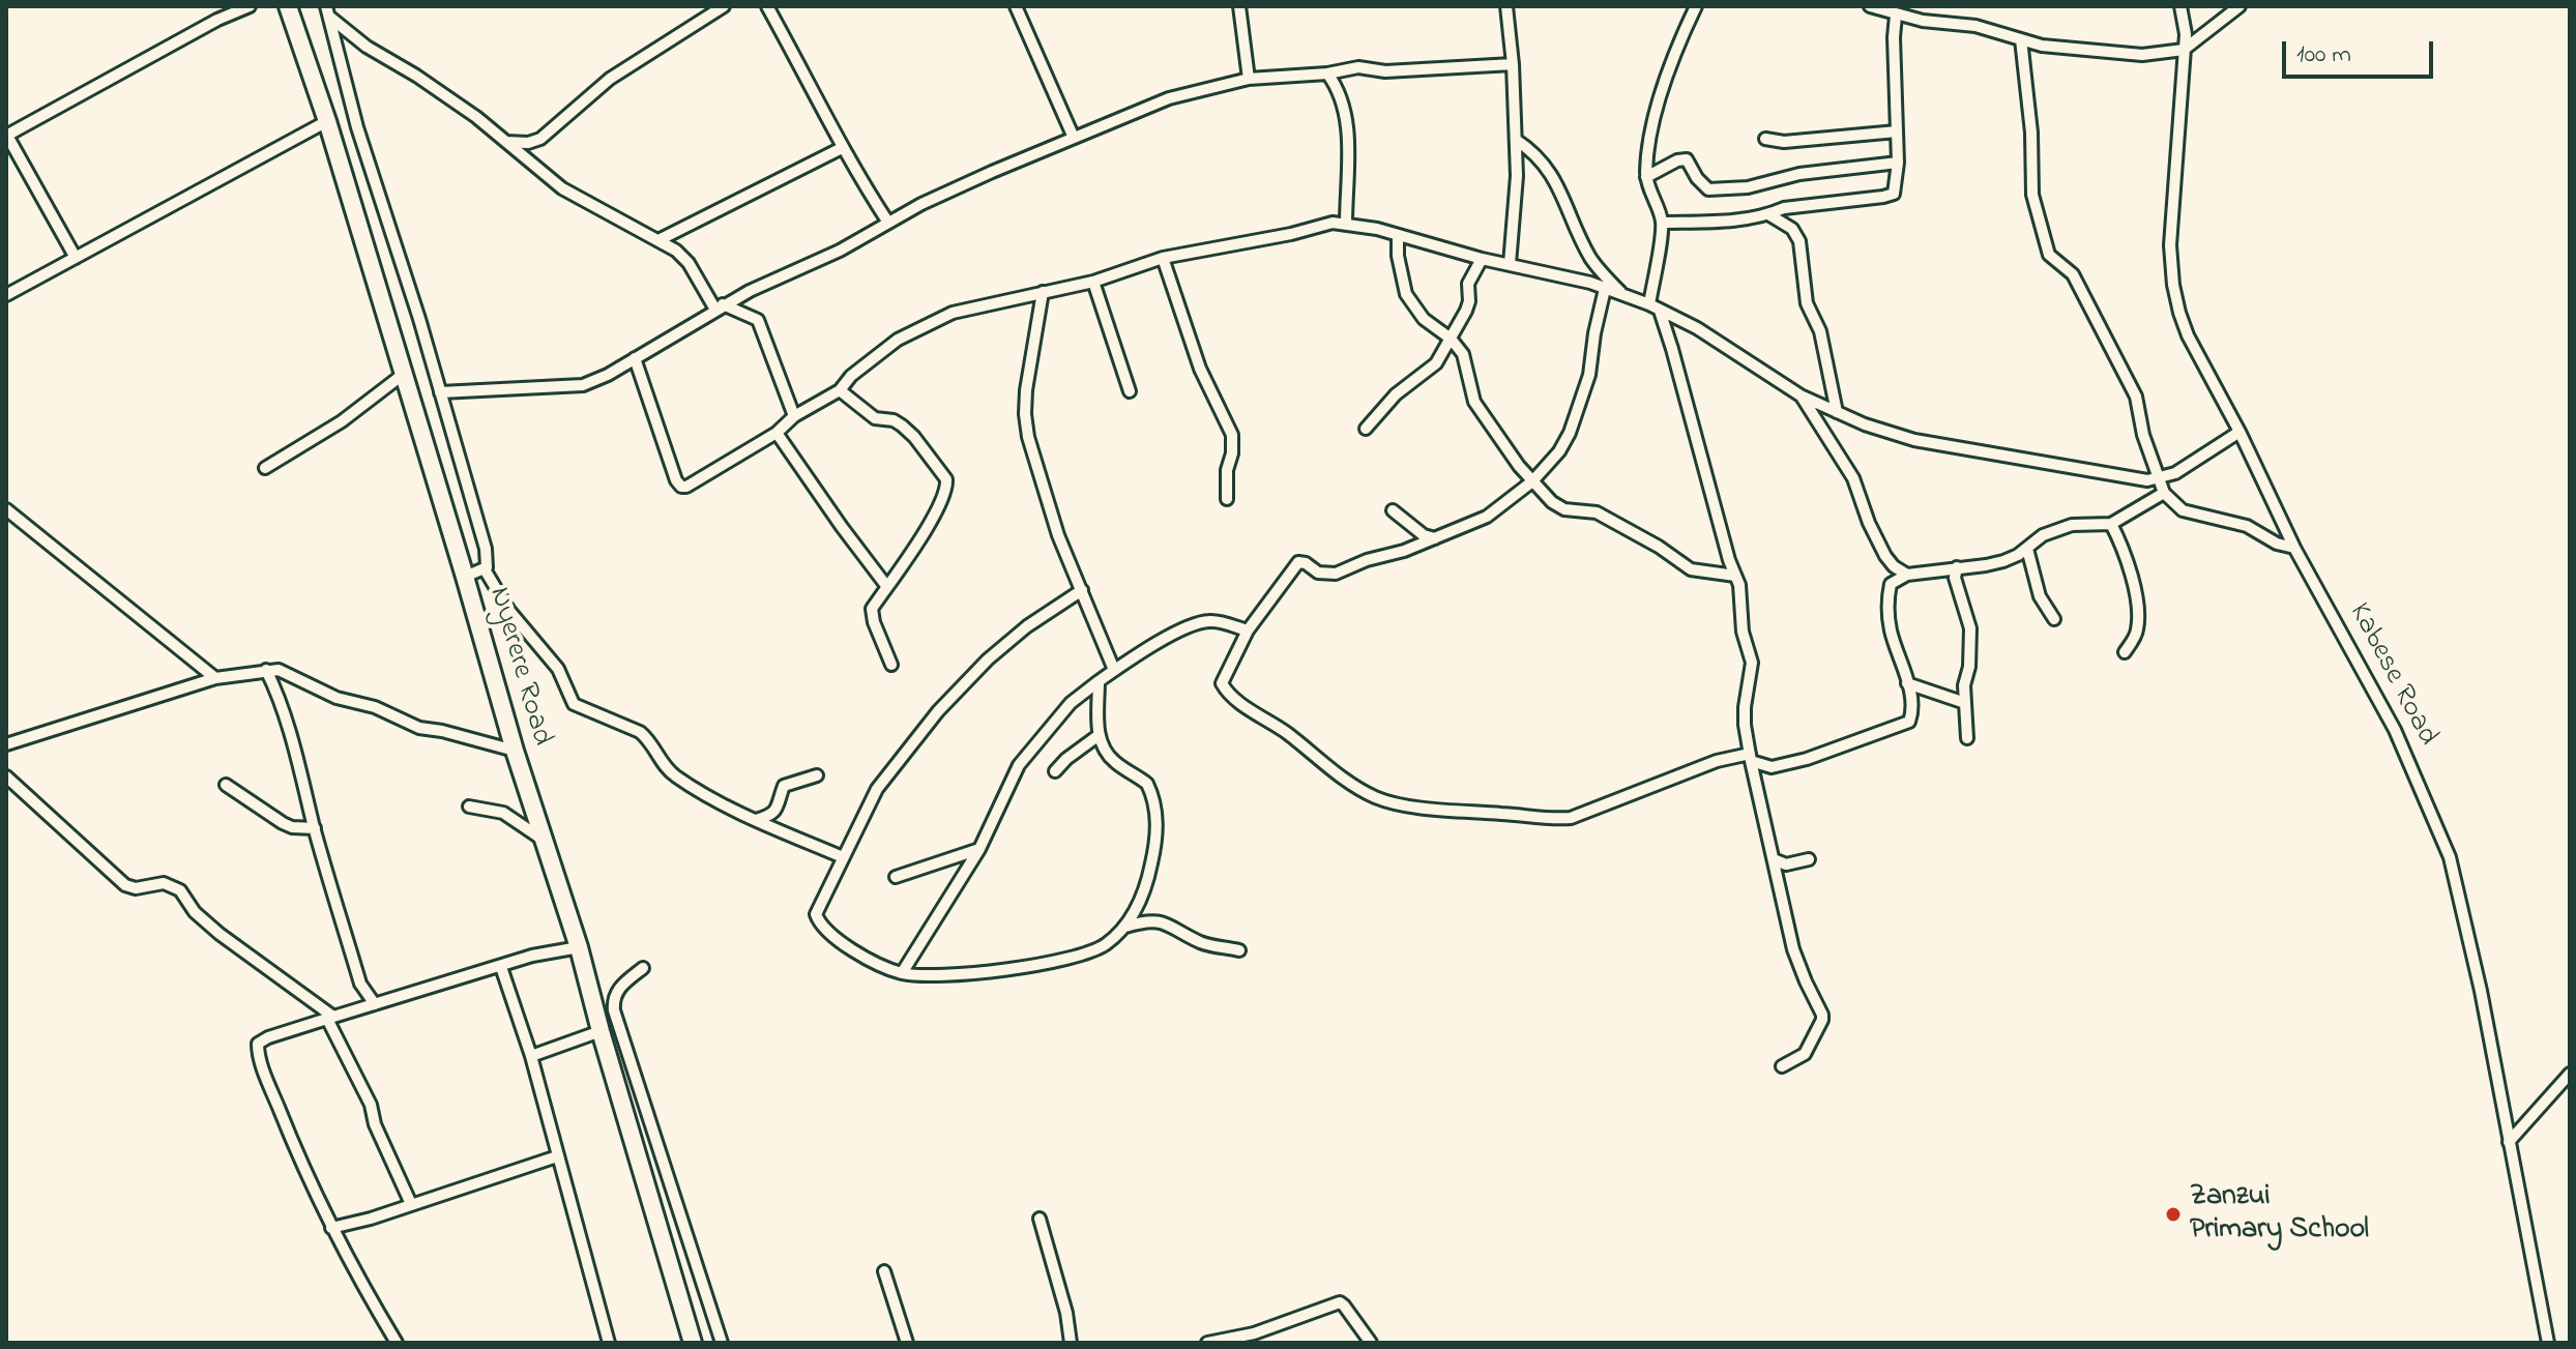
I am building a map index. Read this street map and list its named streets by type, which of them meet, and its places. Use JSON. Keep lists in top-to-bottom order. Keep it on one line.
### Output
{"streets":{"highway":["Nyerere Road"],"street":["Kabese Road"]},"places":["Zanzui Primary School"],"scale_bar":"100 m"}
